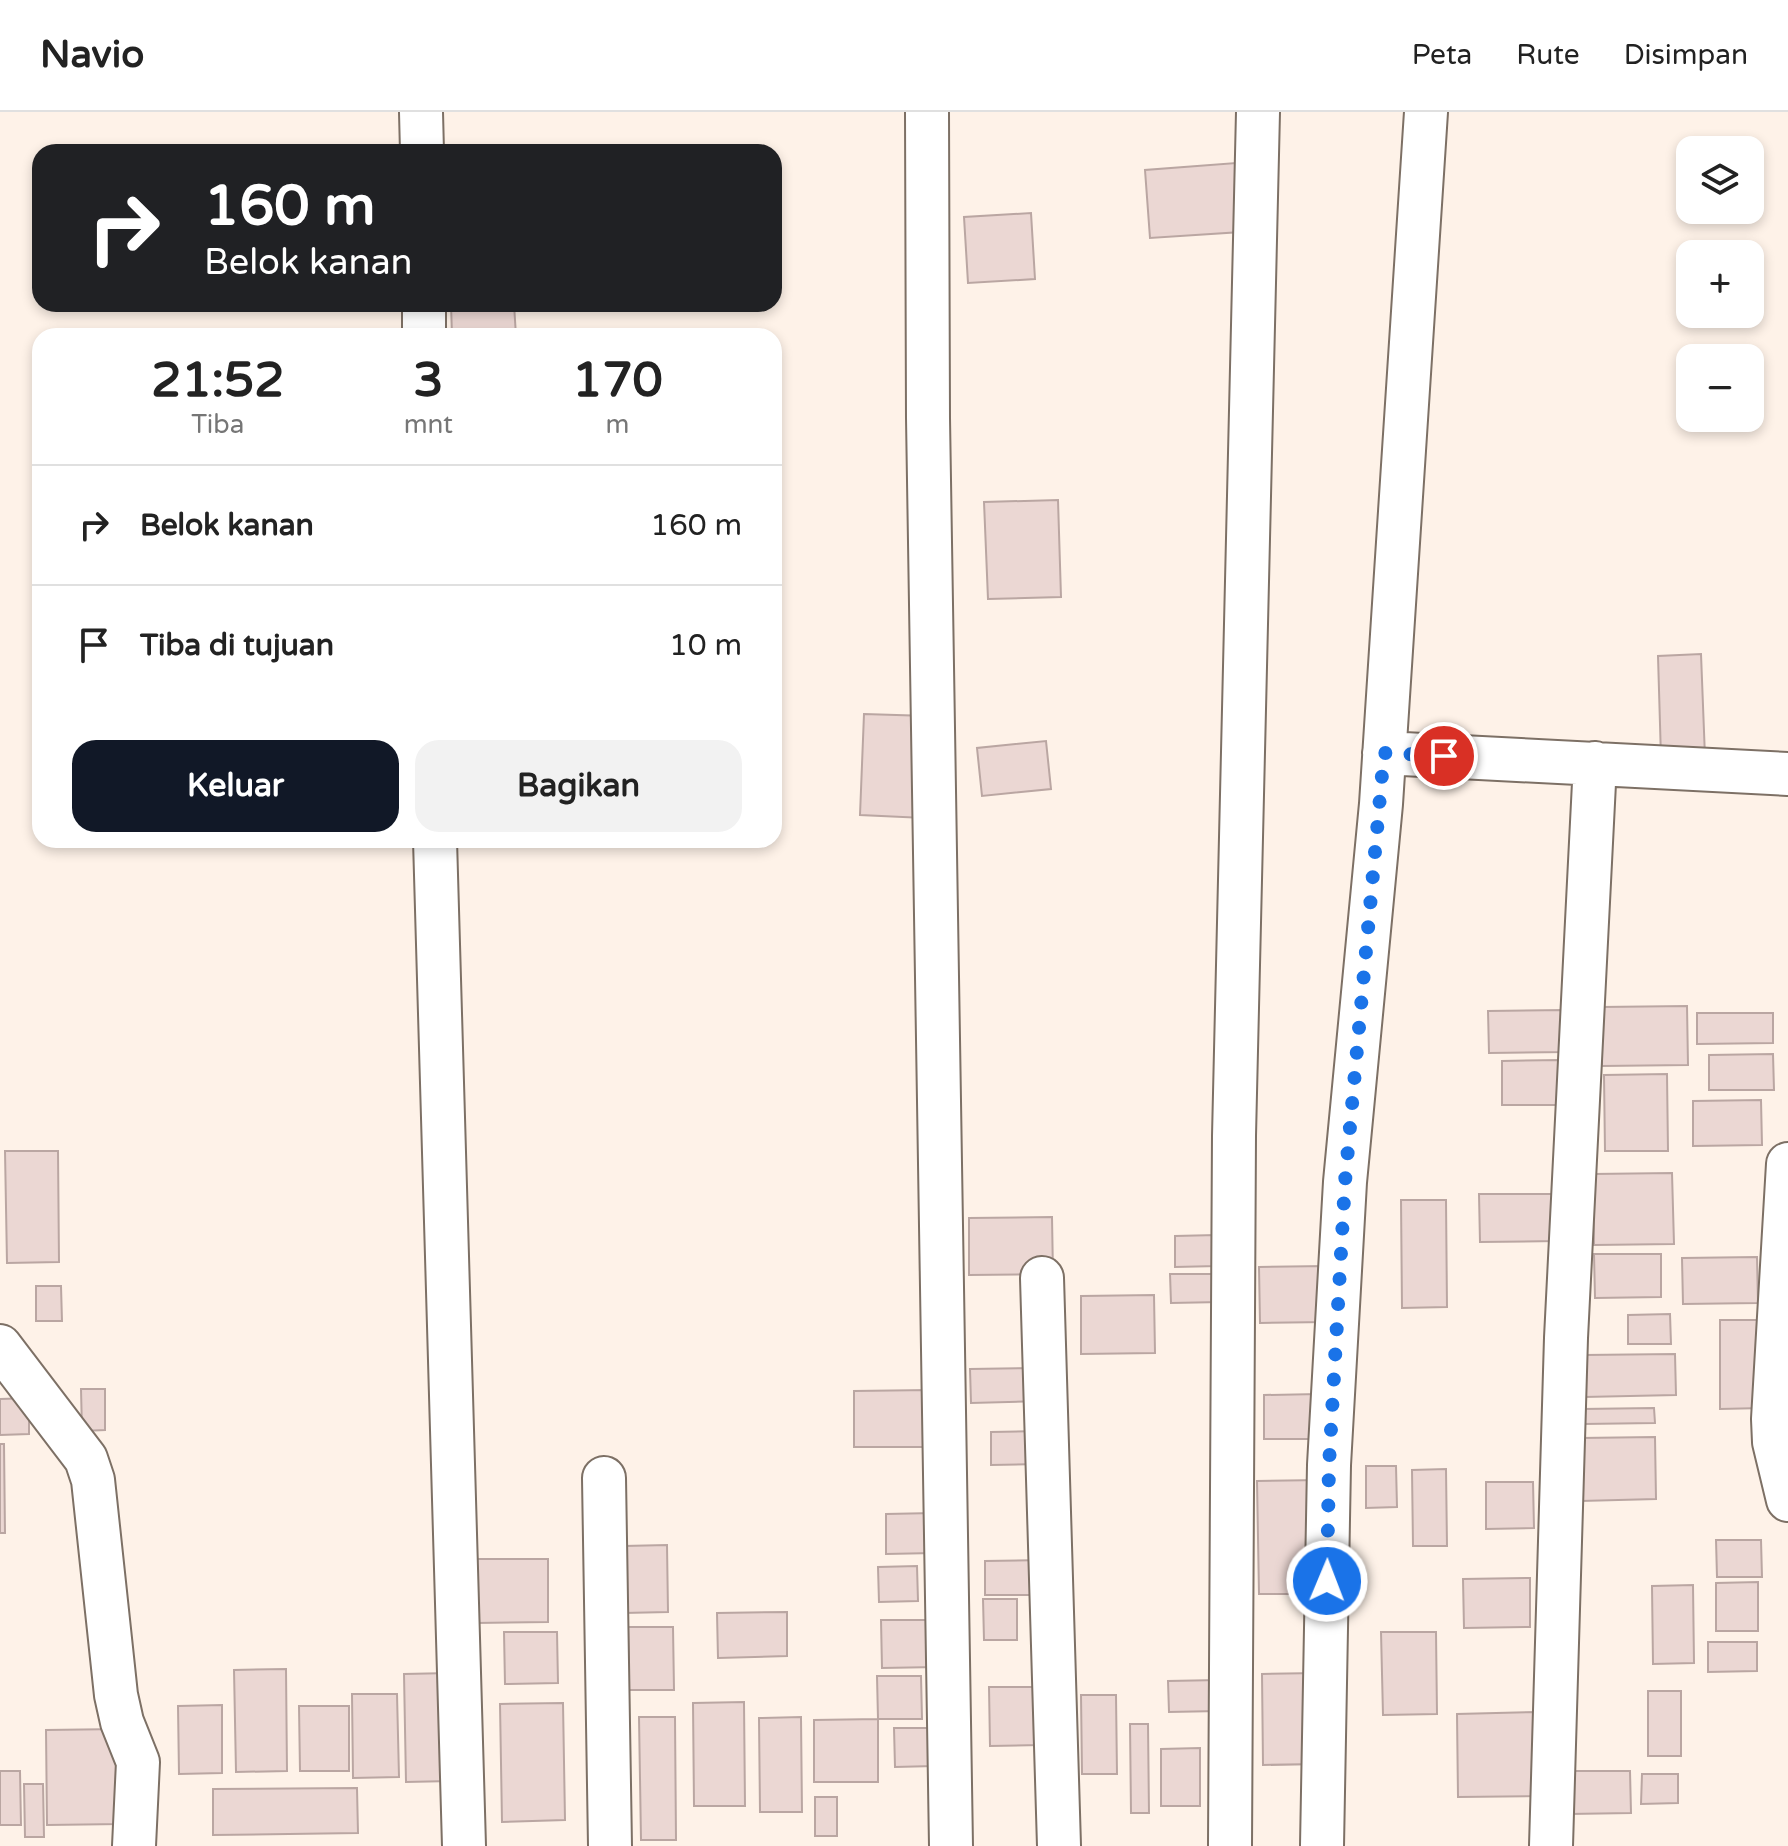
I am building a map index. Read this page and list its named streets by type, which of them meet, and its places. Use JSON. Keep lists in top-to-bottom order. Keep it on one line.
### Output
{"page":{"header":"Navio","nav":["Peta","Rute","Disimpan"],"map_buttons":["+","−"],"turn":["160 m","Belok kanan"],"eta":["21:52","Tiba","3","mnt","170","m"],"list":[{"name":"Belok kanan","value":"160 m"},{"name":"Tiba di tujuan","value":"10 m"}],"buttons":["Keluar","Bagikan"]}}
